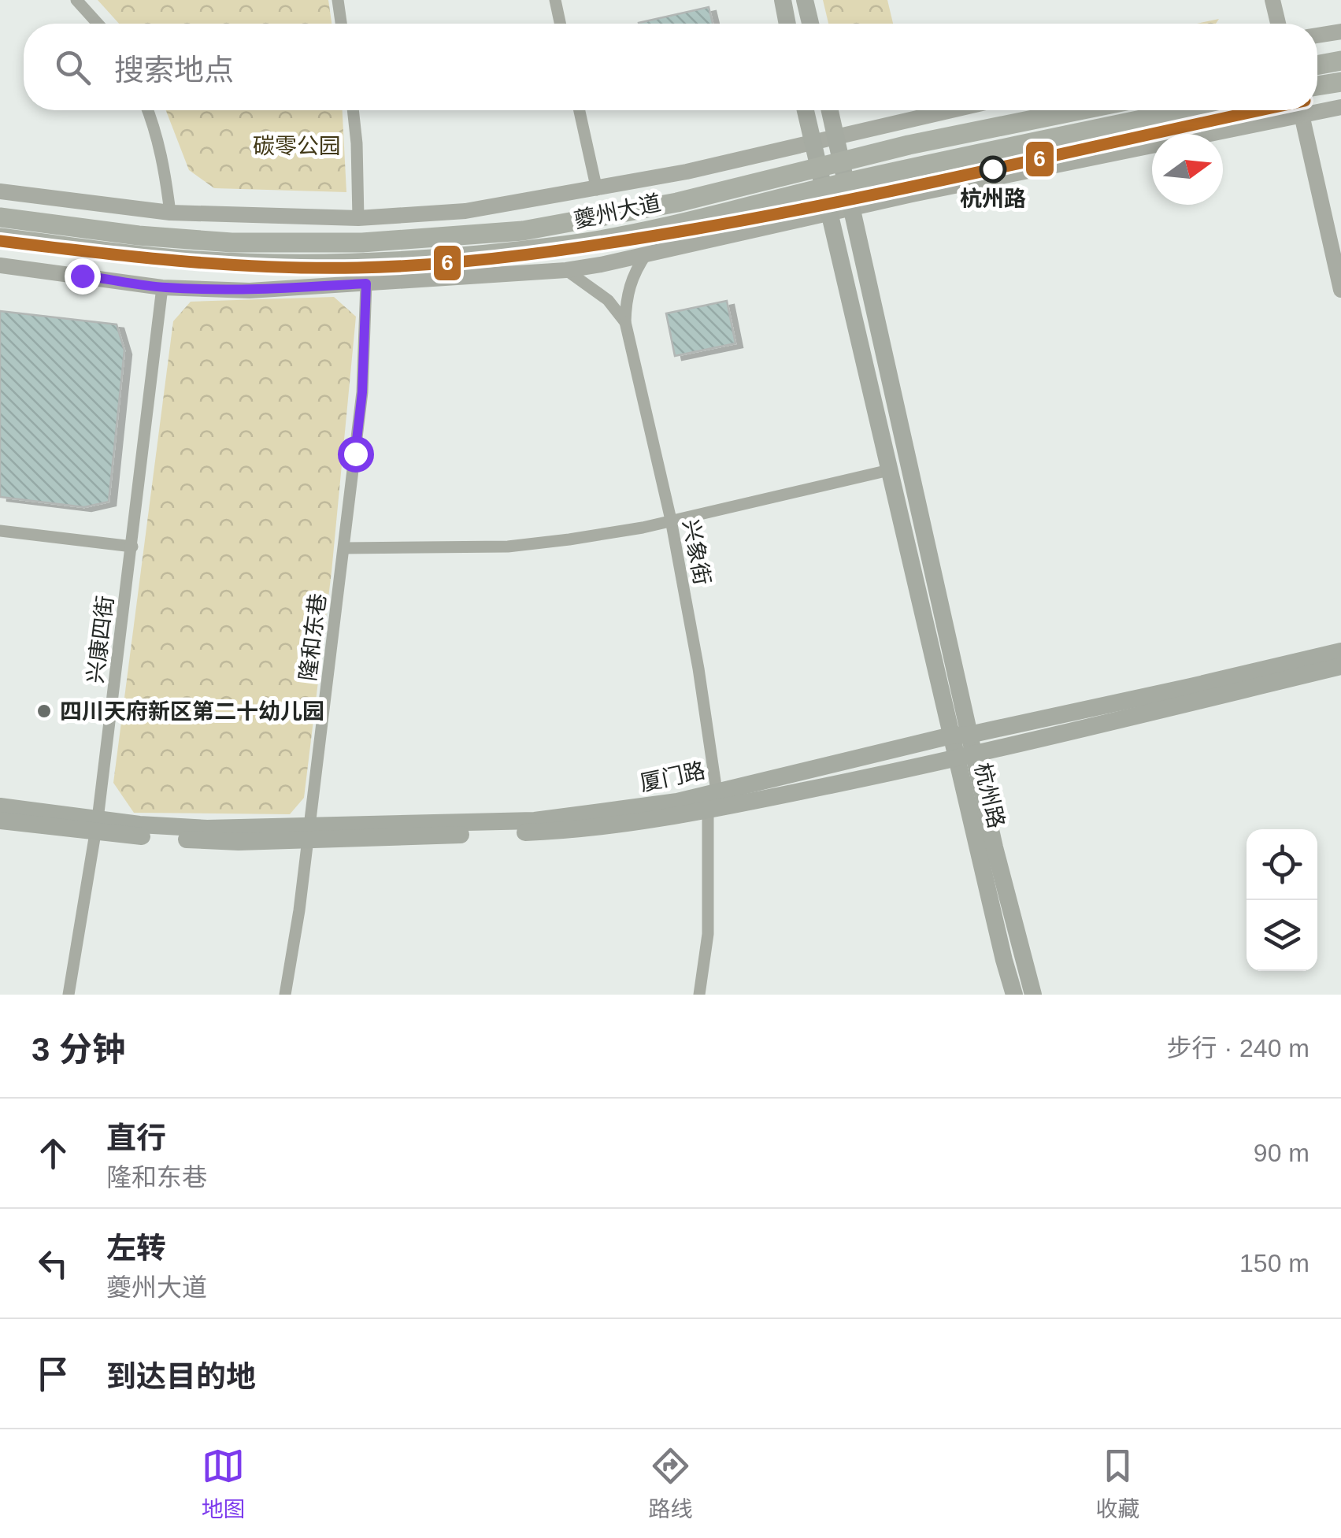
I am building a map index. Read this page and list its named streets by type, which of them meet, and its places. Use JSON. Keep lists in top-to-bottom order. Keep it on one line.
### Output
{"streets":{"main road":["夔州大道","厦门路","杭州路"],"street":["兴象街","隆和东巷","兴康四街"]},"crossings":[["夔州大道","杭州路"],["兴象街","厦门路"],["隆和东巷","厦门路"],["兴康四街","厦门路"],["厦门路","杭州路"]],"parks":["碳零公园"],"places":["杭州路","四川天府新区第二十幼儿园"],"lines":["transit line 6"],"north":"right","page":{"search":"搜索地点","heading":["3 分钟","步行 · 240 m"],"list":[["直行","隆和东巷","90 m"],["左转","夔州大道","150 m"],"到达目的地"],"nav":["地图","路线","收藏"]}}
